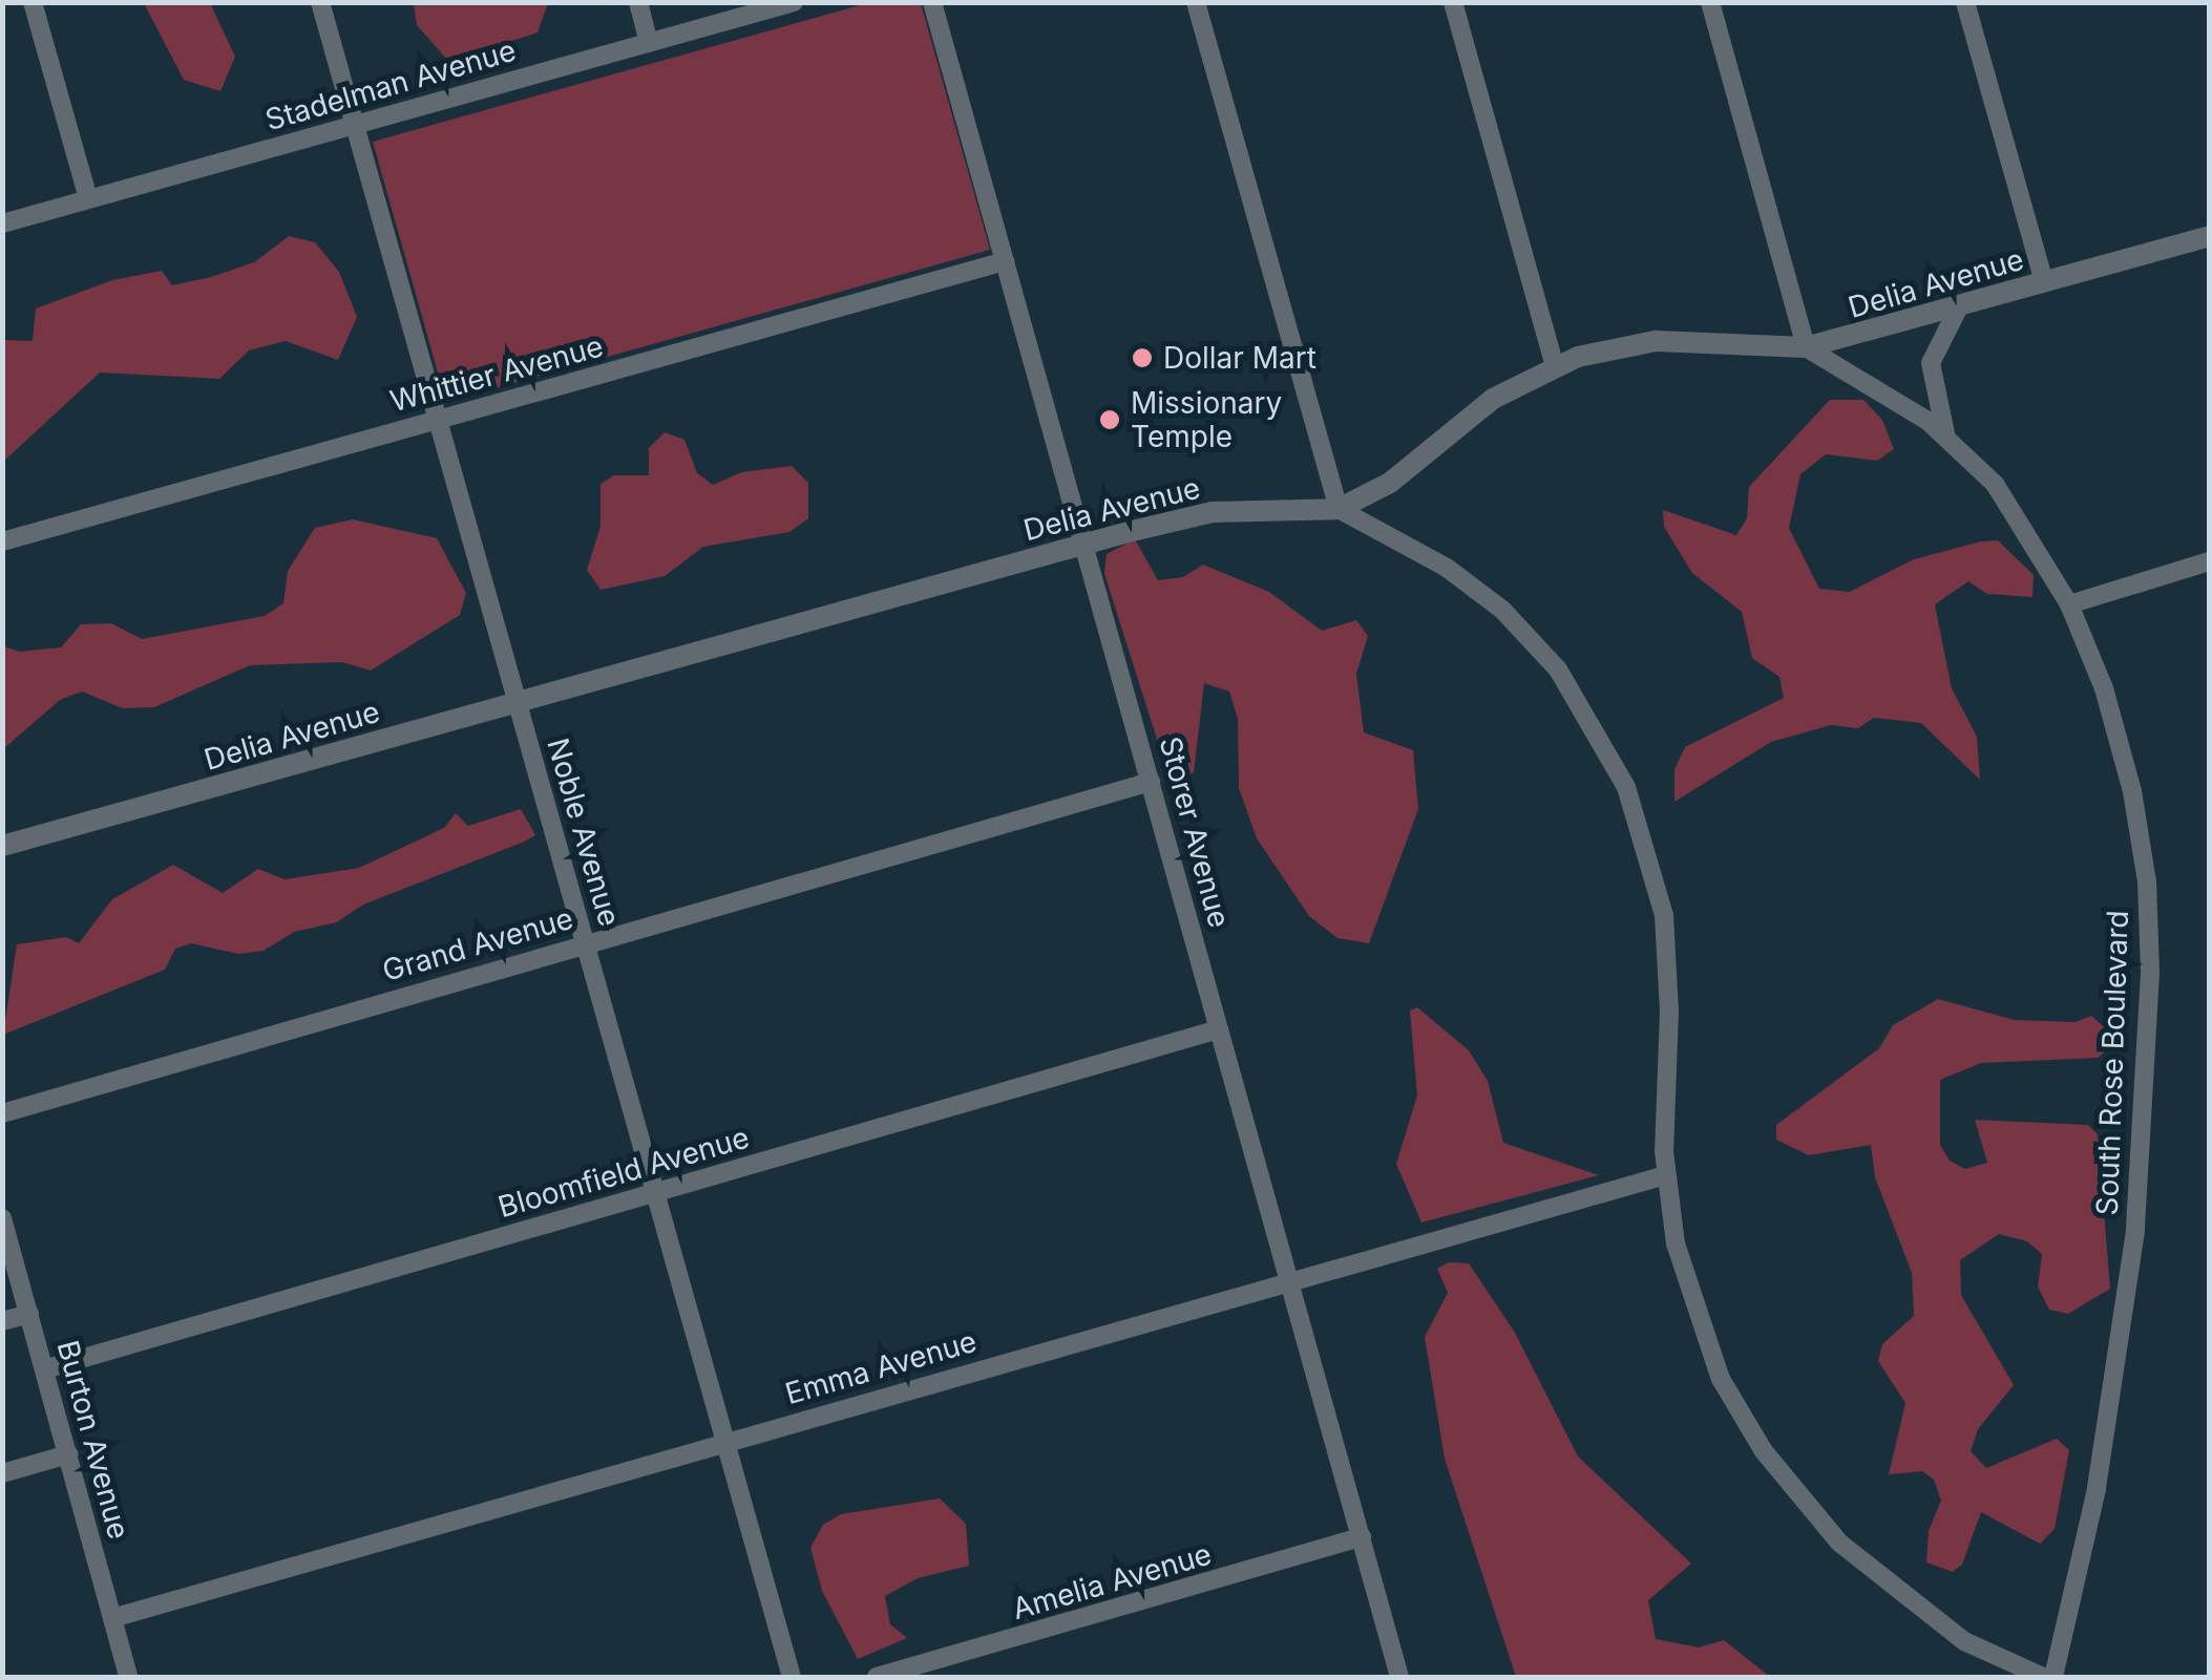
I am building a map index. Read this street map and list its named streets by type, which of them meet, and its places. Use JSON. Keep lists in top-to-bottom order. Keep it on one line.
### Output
{"streets":{"street":["Stadelman Avenue","Delia Avenue","Whittier Avenue","Noble Avenue","Storer Avenue","Grand Avenue","South Rose Boulevard","Bloomfield Avenue","Emma Avenue","Burton Avenue","Amelia Avenue"]},"crossings":[["Stadelman Avenue","Noble Avenue"],["Delia Avenue","Noble Avenue"],["Delia Avenue","Storer Avenue"],["Delia Avenue","South Rose Boulevard"],["Whittier Avenue","Noble Avenue"],["Whittier Avenue","Storer Avenue"],["Noble Avenue","Grand Avenue"],["Noble Avenue","Bloomfield Avenue"],["Noble Avenue","Emma Avenue"],["Storer Avenue","Grand Avenue"],["Storer Avenue","Bloomfield Avenue"],["Storer Avenue","Emma Avenue"],["Storer Avenue","Amelia Avenue"],["Bloomfield Avenue","Burton Avenue"],["Emma Avenue","Burton Avenue"]],"places":["Dollar Mart","Missionary Temple"]}
